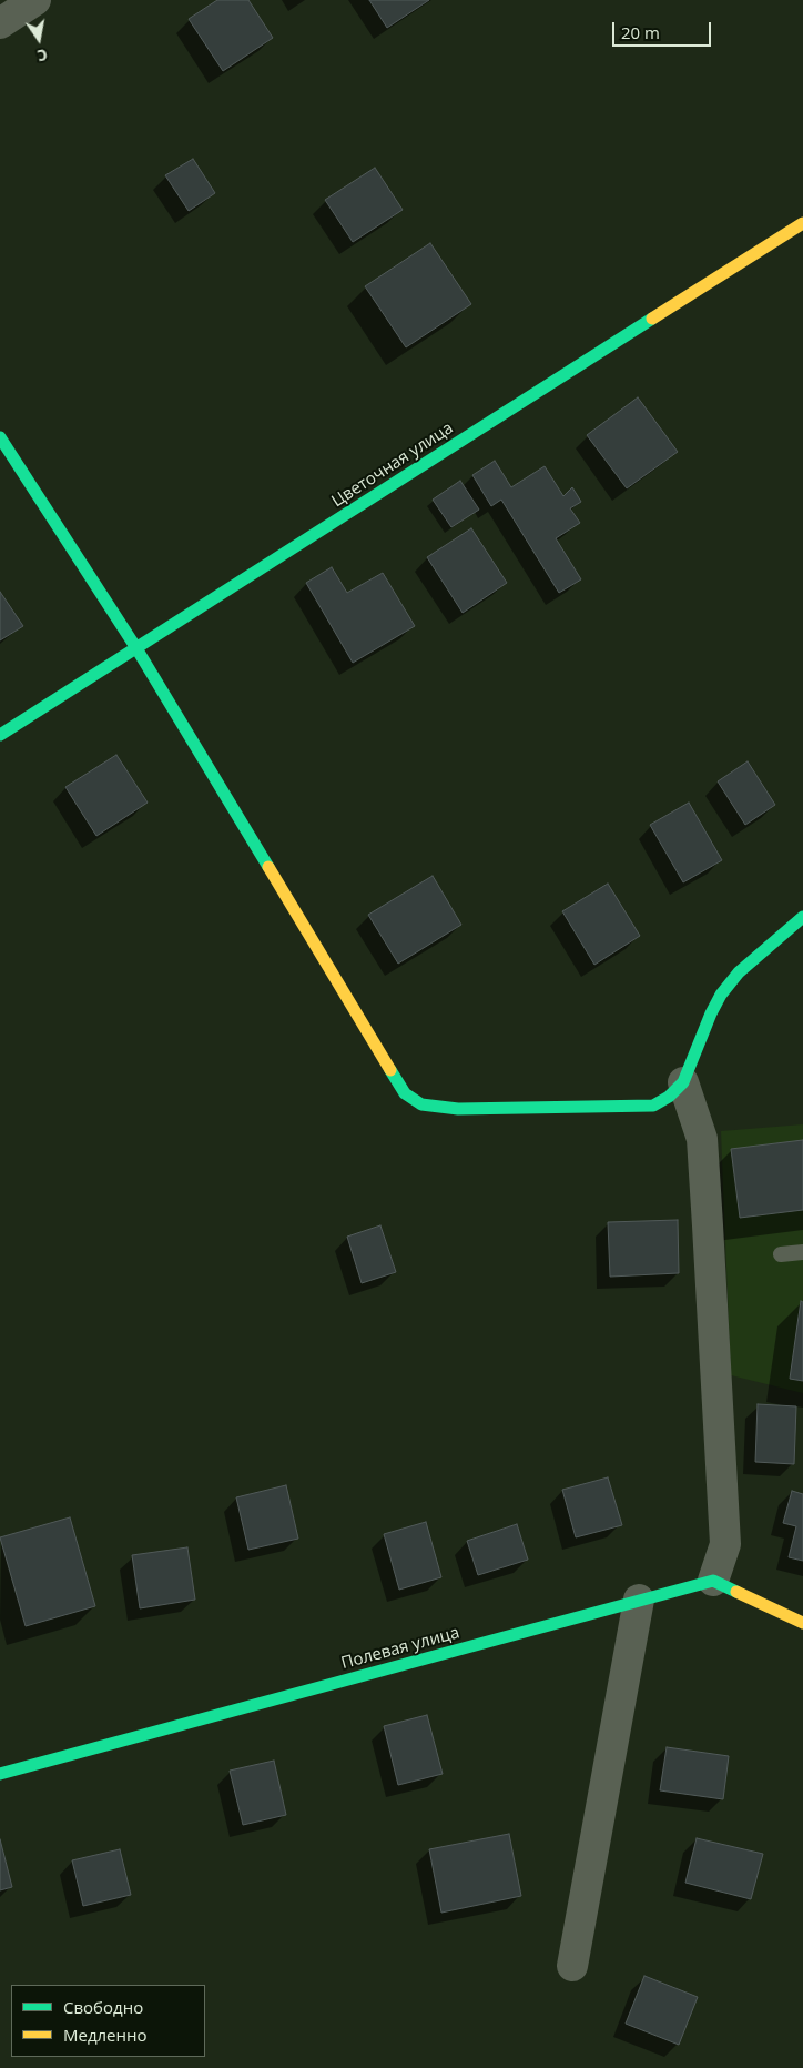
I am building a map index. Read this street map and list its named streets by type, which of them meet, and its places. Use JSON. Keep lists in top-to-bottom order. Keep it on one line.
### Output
{"streets":{"street":["Цветочная улица","Полевая улица"]},"legend":["Свободно","Медленно"],"scale_bar":"20 m","north":"bottom"}
